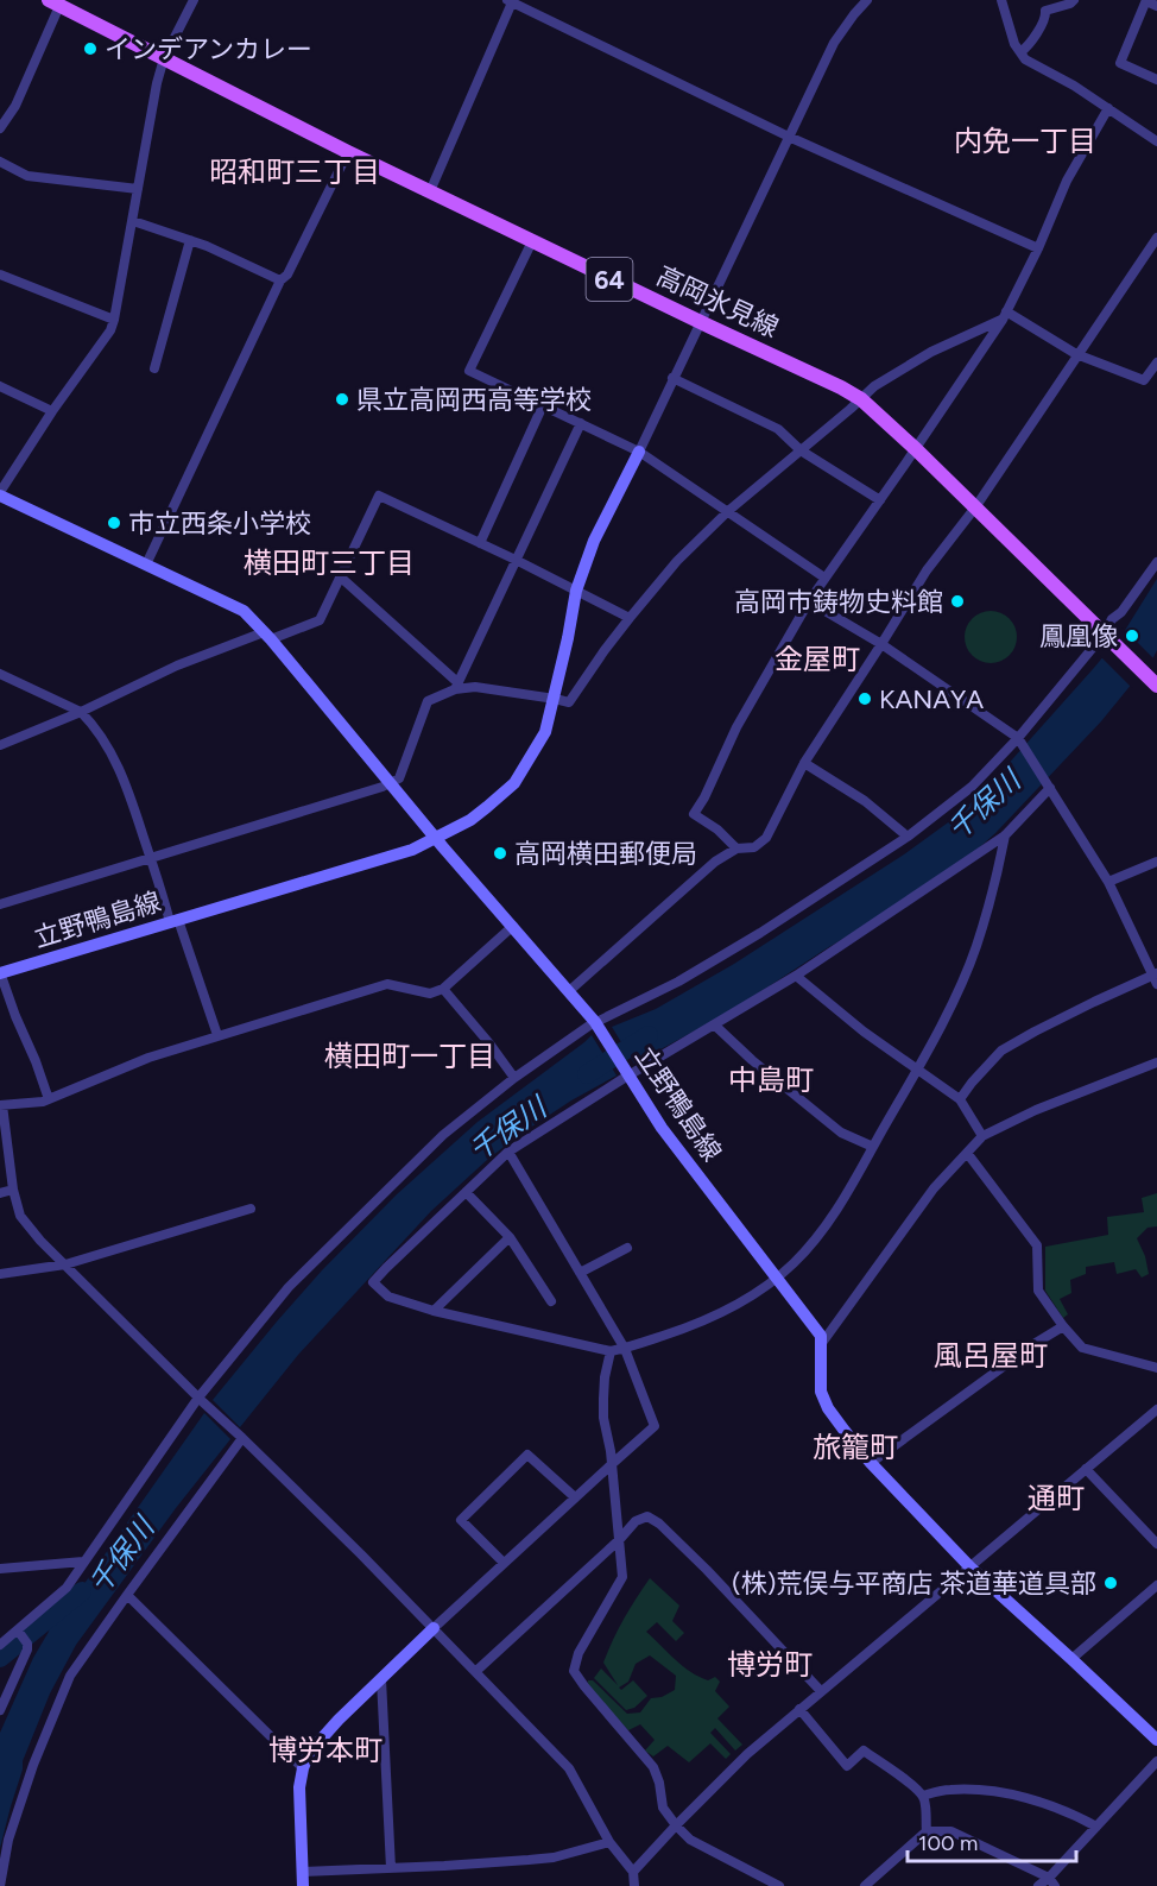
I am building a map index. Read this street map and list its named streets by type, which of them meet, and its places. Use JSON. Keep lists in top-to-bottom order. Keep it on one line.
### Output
{"streets":{"main road":["64","高岡氷見線","立野鴨島線"]},"crossings":[["64","高岡氷見線"]],"districts":["内免一丁目","昭和町三丁目","横田町三丁目","金屋町","横田町一丁目","中島町","風呂屋町","旅籠町","通町","博労町","博労本町"],"water":["千保川"],"places":["インデアンカレー","県立高岡西高等学校","市立西条小学校","高岡市鋳物史料館","鳳凰像","KANAYA","高岡横田郵便局","(株)荒俣与平商店 茶道華道具部"],"scale_bar":"100 m"}
